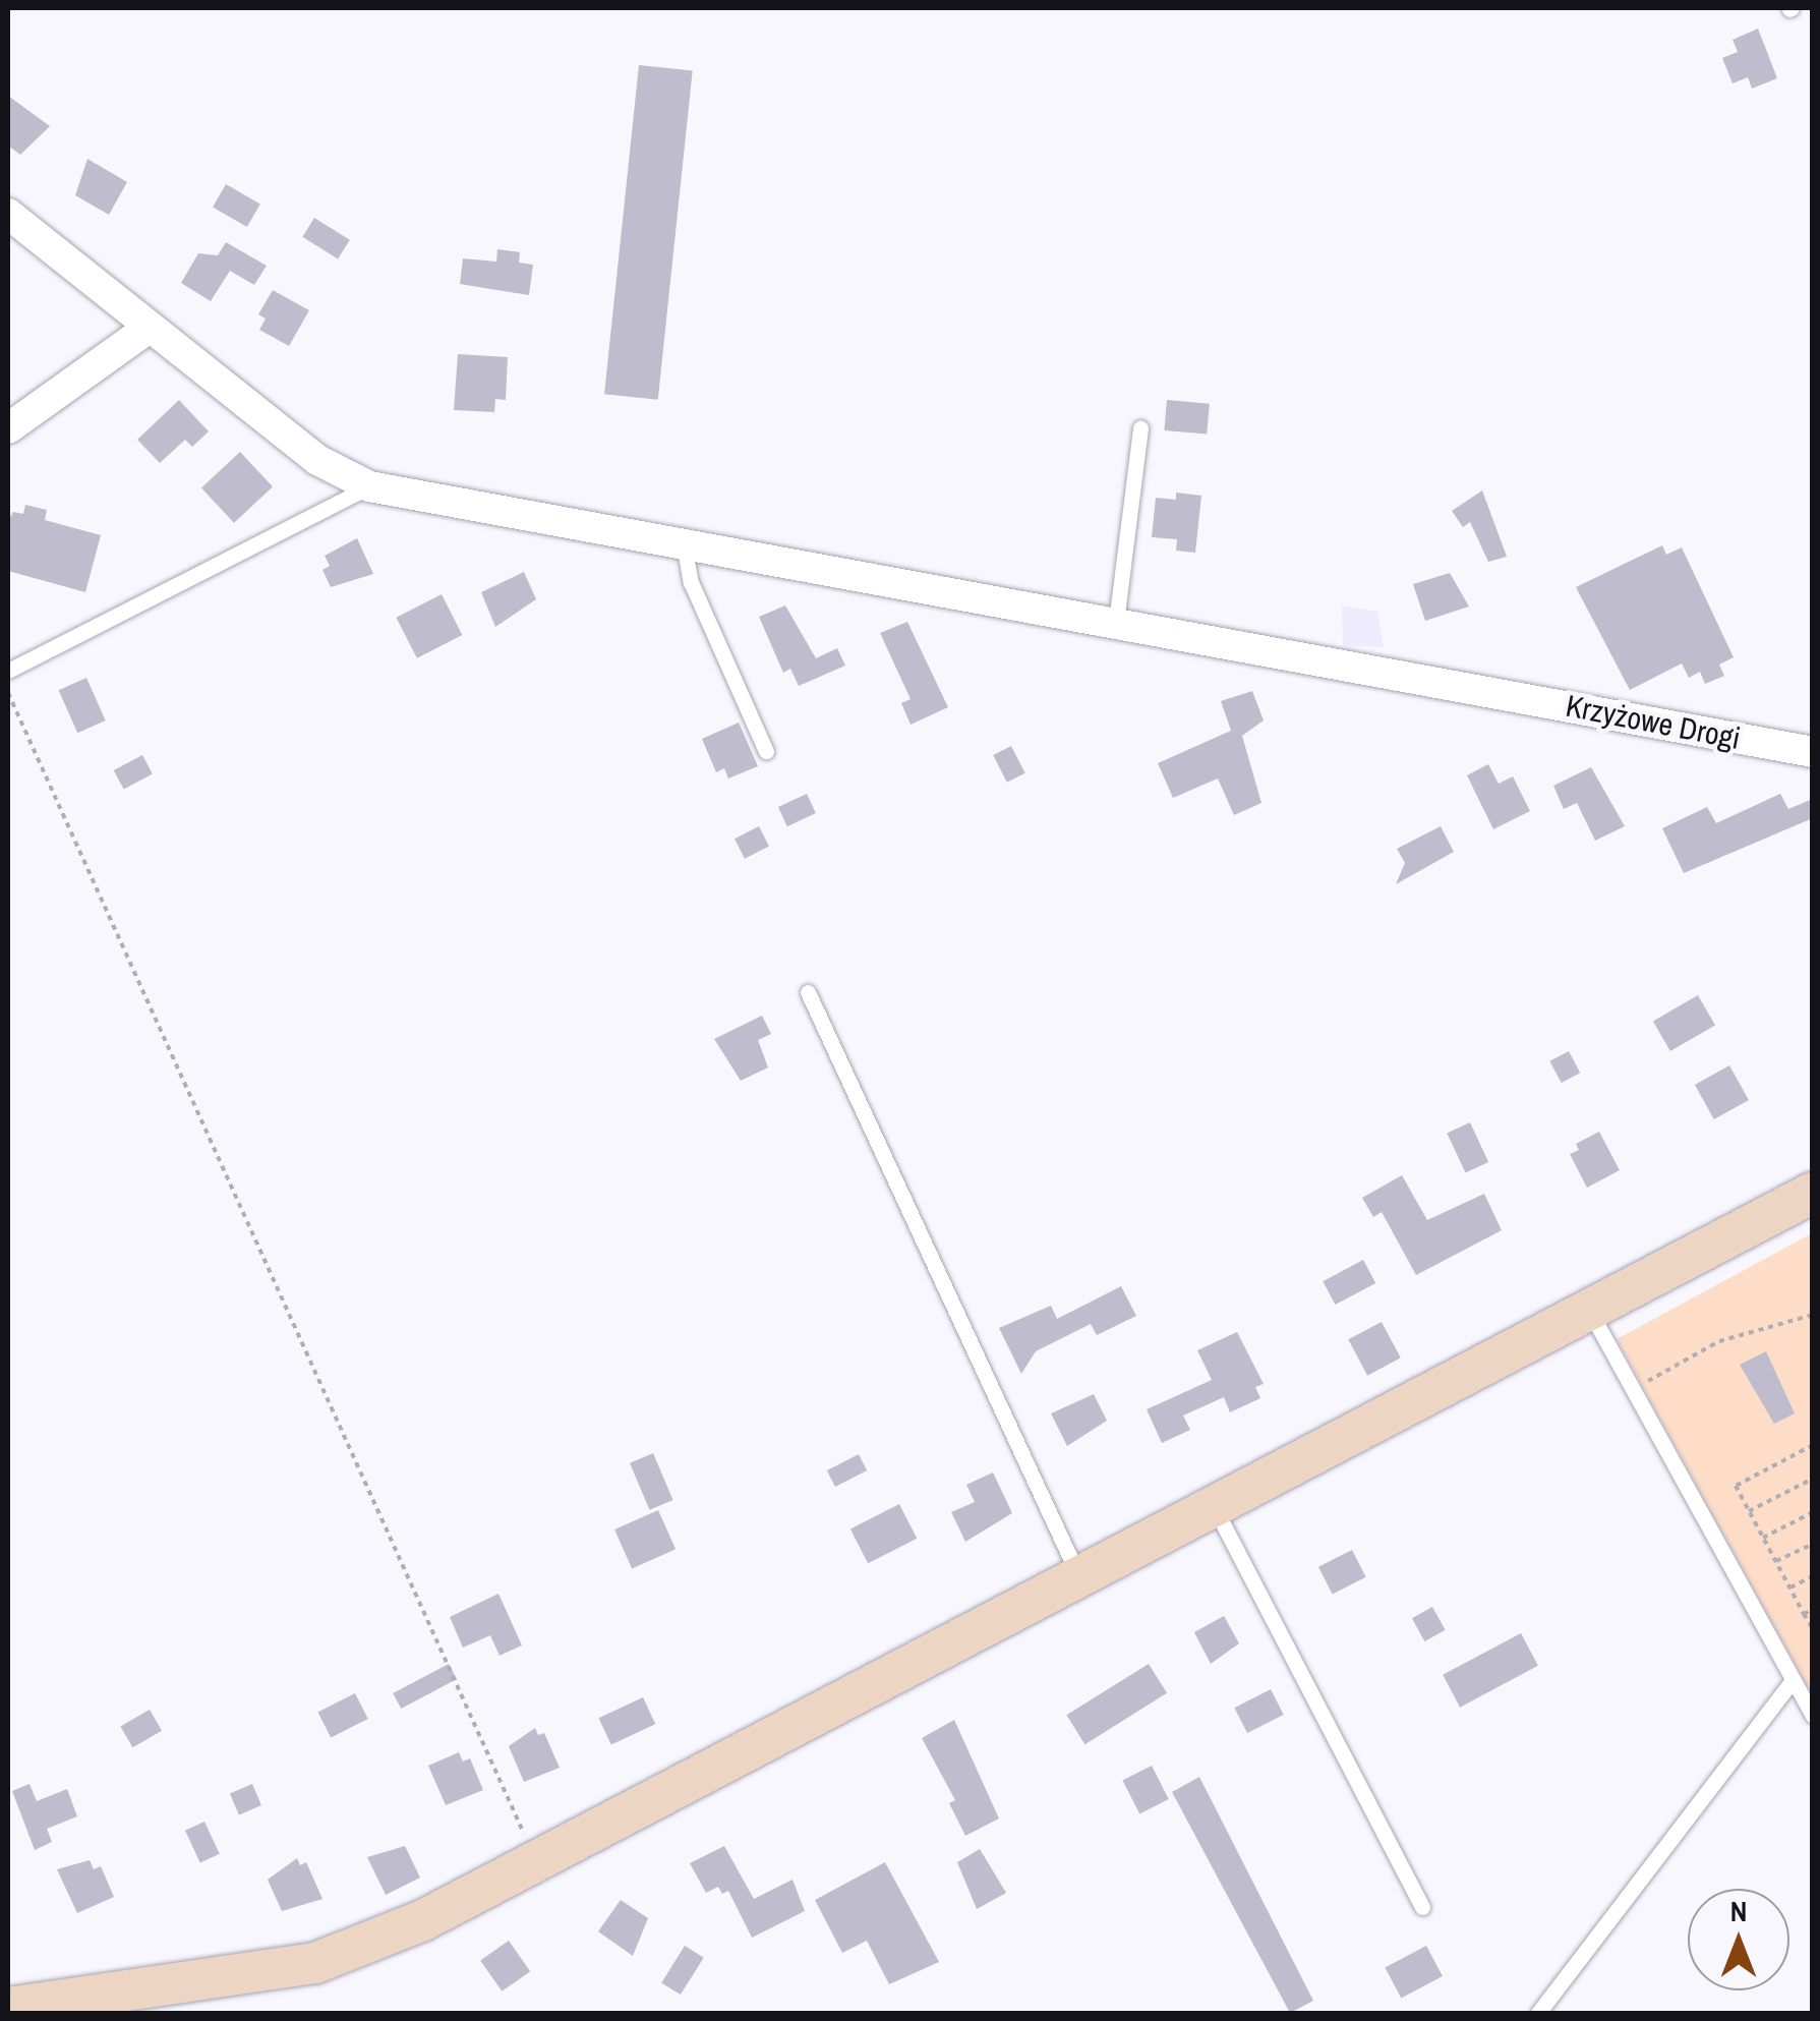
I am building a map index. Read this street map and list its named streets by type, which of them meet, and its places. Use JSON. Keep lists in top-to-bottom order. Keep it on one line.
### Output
{"streets":{"street":["Krzyżowe Drogi"]},"north":"top"}
